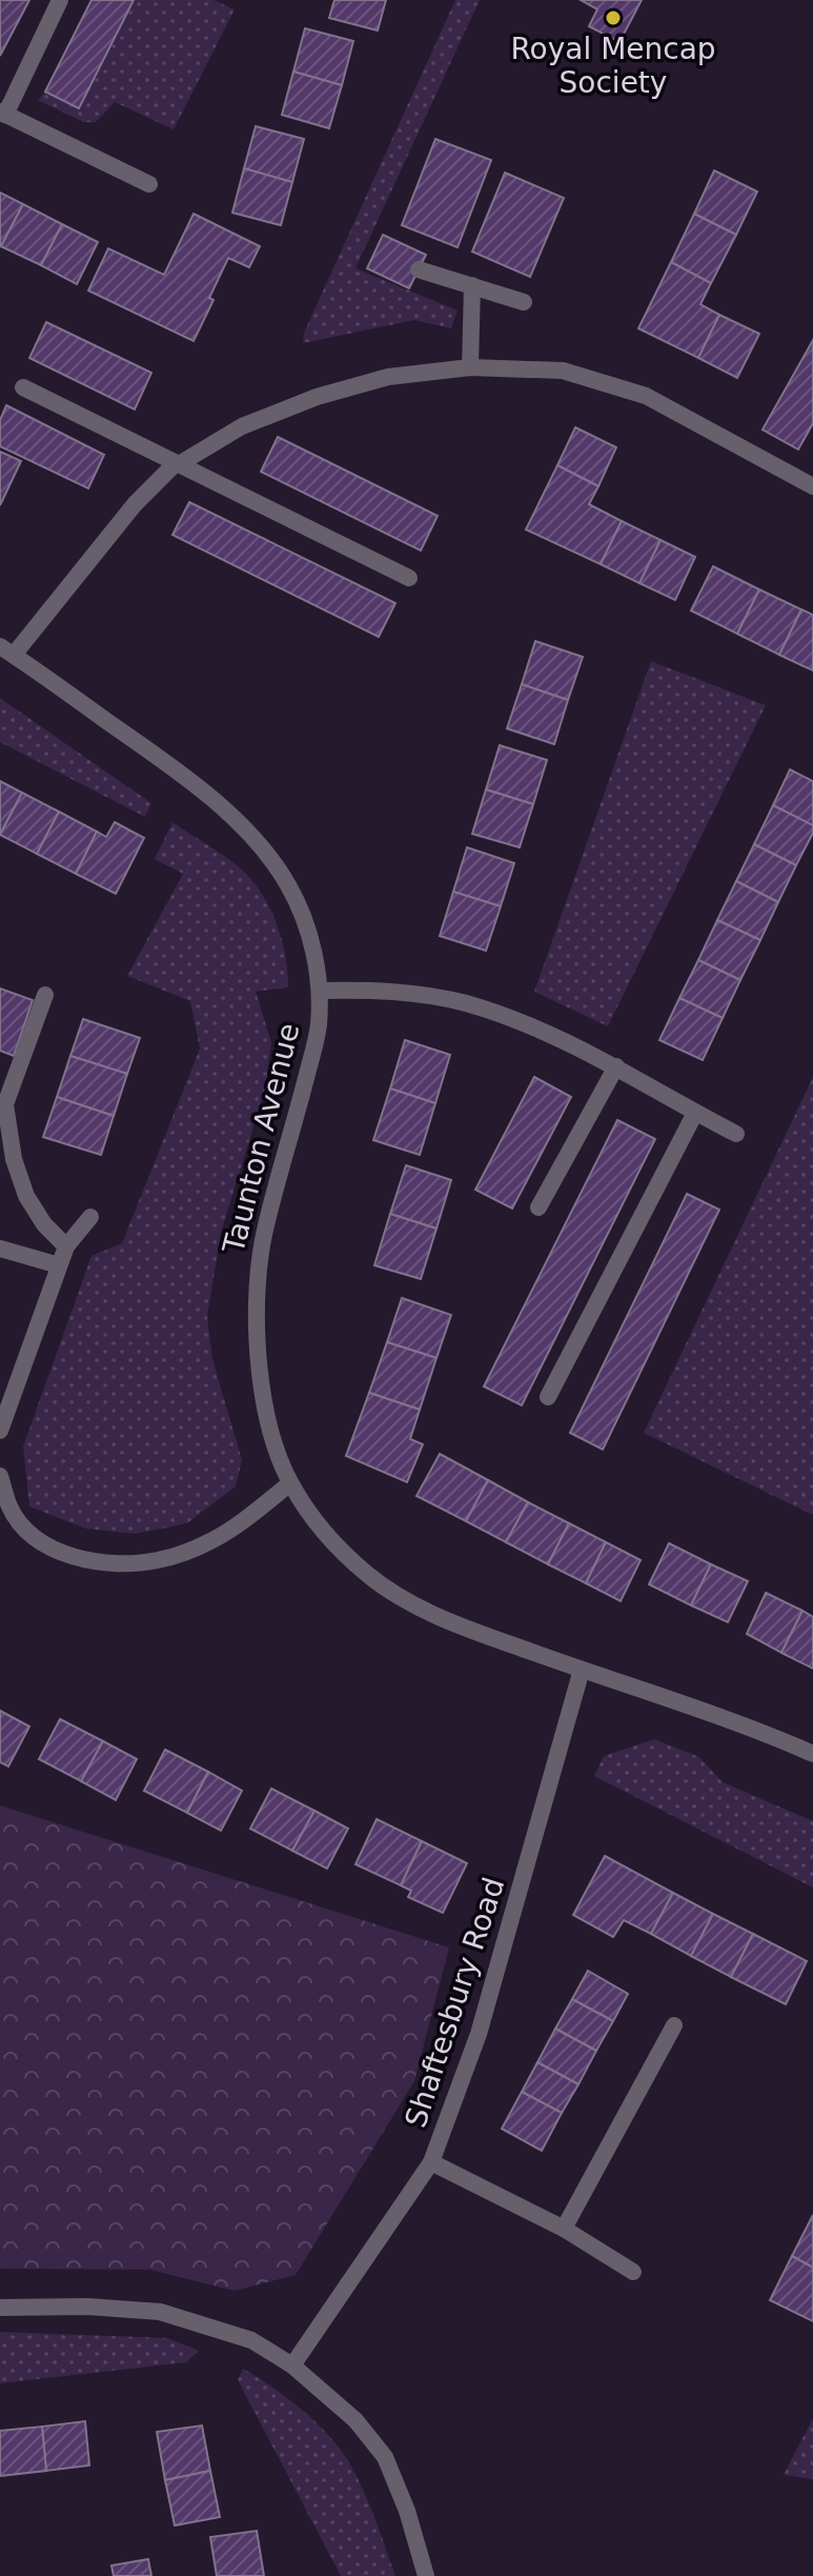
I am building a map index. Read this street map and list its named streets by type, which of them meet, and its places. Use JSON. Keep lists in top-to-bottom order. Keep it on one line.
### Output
{"streets":{"street":["Taunton Avenue","Shaftesbury Road"]},"crossings":[["Taunton Avenue","Shaftesbury Road"]],"places":["Royal Mencap Society"]}
